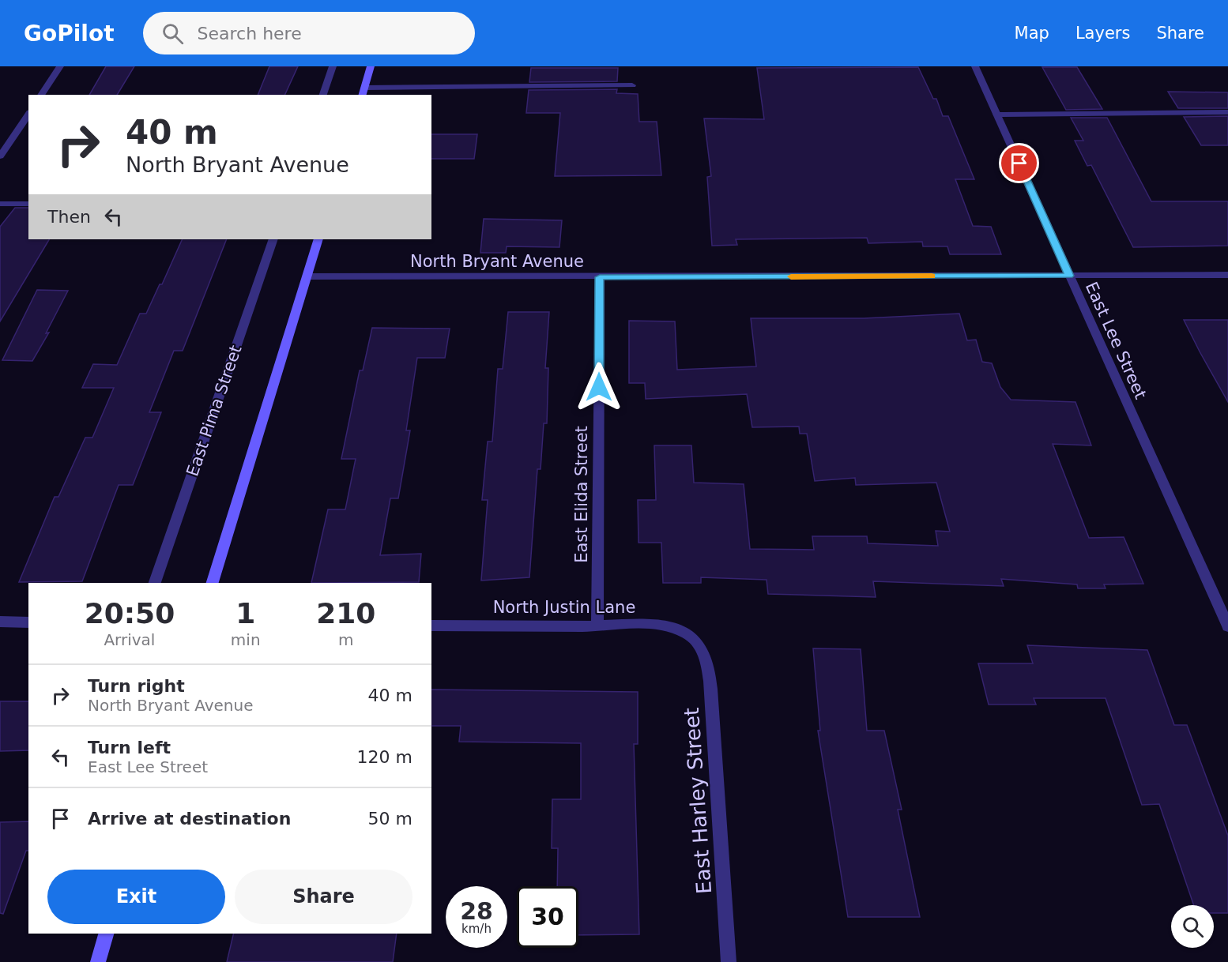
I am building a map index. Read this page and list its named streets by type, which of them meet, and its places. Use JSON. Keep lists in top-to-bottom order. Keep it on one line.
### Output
{"streets":{"street":["North Bryant Avenue","East Lee Street","East Pima Street","East Elida Street","North Justin Lane","East Harley Street"]},"crossings":[["North Bryant Avenue","East Lee Street"],["North Bryant Avenue","East Elida Street"],["East Elida Street","North Justin Lane"],["North Justin Lane","East Harley Street"]],"page":{"header":"GoPilot","search":"Search here","nav":["Map","Layers","Share"],"turn":["40 m","North Bryant Avenue"],"then":"Then","eta":["20:50","Arrival","1","min","210","m"],"list":[{"name":"Turn right","note":"North Bryant Avenue","value":"40 m"},{"name":"Turn left","note":"East Lee Street","value":"120 m"},{"name":"Arrive at destination","value":"50 m"}],"buttons":["Exit","Share"],"speed":"28 km/h","limit":"30"}}
